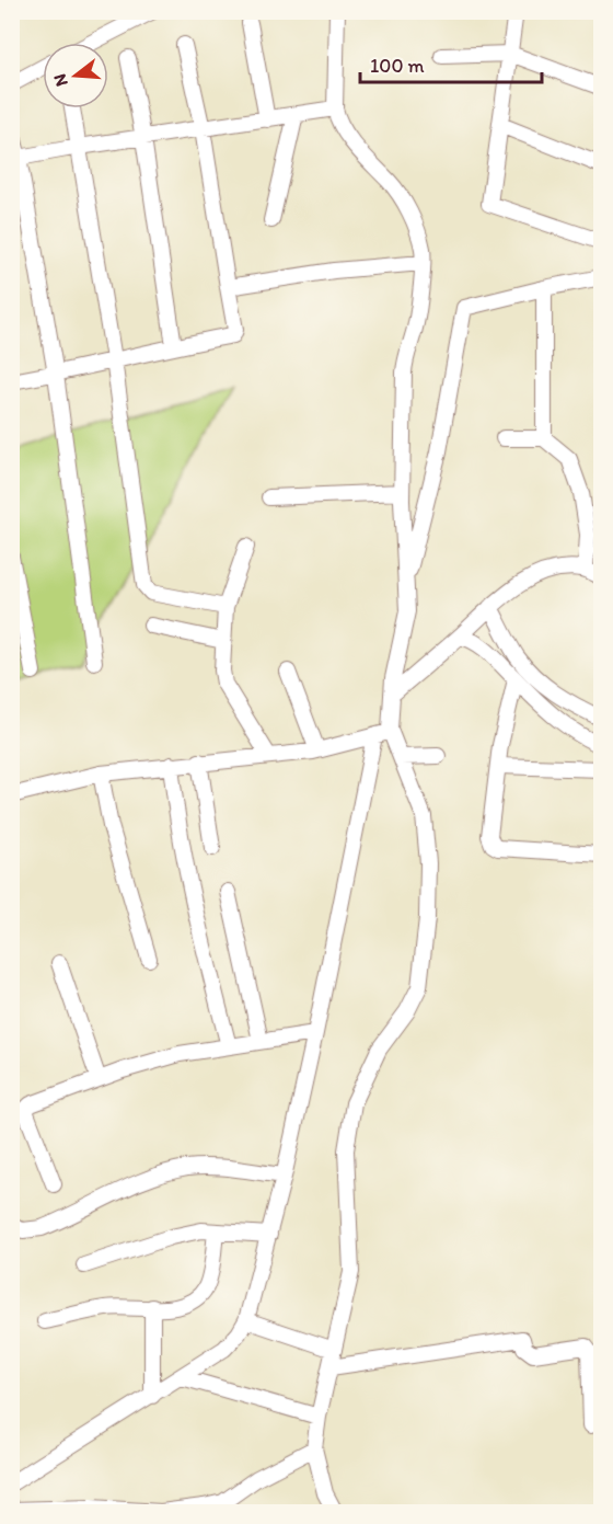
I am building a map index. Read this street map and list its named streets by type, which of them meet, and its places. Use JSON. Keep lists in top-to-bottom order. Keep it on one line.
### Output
{"scale_bar":"100 m","north":"left"}
